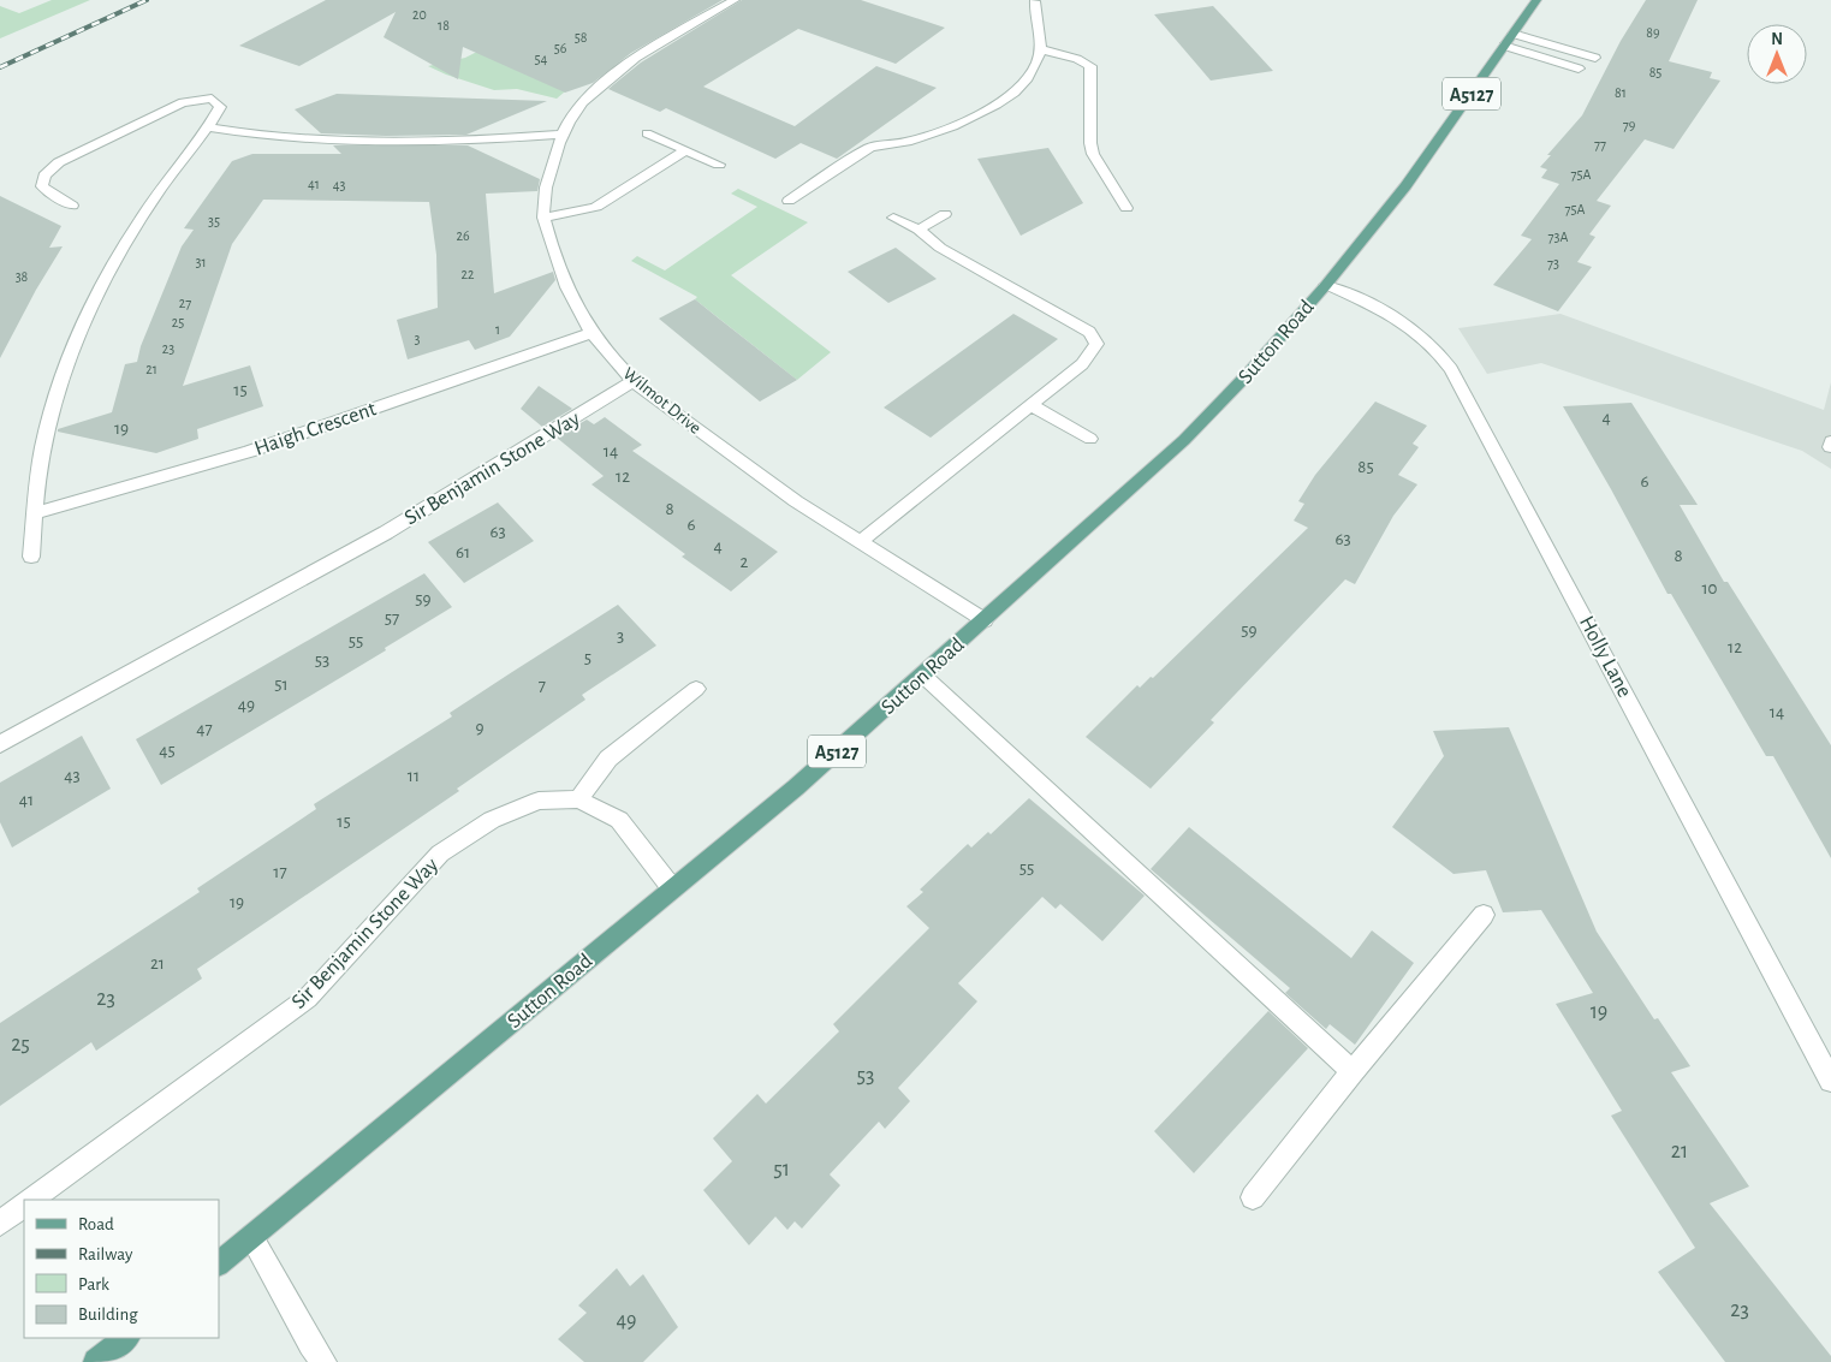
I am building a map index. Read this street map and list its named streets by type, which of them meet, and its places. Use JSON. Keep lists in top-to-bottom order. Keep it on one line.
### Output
{"streets":{"main road":["A5127","Sutton Road"],"street":["Wilmot Drive","Haigh Crescent","Sir Benjamin Stone Way","Holly Lane"]},"crossings":[["Sutton Road","Wilmot Drive"],["Sutton Road","Sir Benjamin Stone Way"],["Sutton Road","Holly Lane"],["Wilmot Drive","Haigh Crescent"],["Wilmot Drive","Sir Benjamin Stone Way"]],"house_numbers":["20","18","89","58","56","54","85","81","79","77","75A","41","43","75A","35","26","73A","31","73","22","38","27","25","1","3","23","21","15","4","19","14","85","12","6","8","6","63","63","4","61","8","2","10","59","57","59","3","55","12","5","53","51","7","49","14","9","47","45","43","11","41","15","55","17","19","21","23","19","25","53","21","51","23","49"],"legend":["Road","Railway","Park","Building"],"north":"top"}
